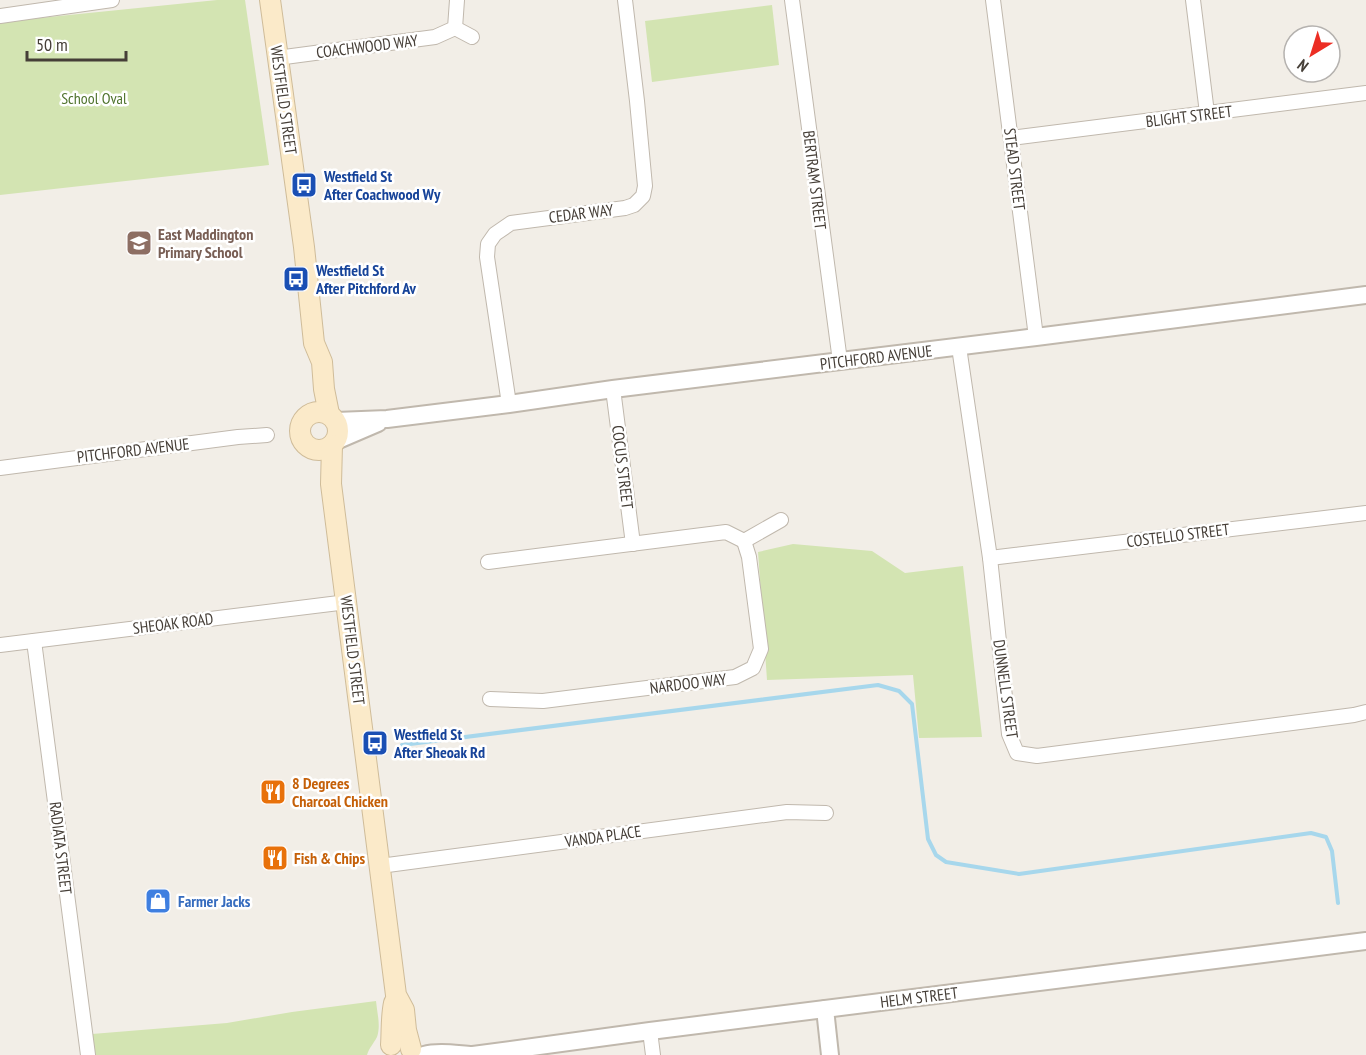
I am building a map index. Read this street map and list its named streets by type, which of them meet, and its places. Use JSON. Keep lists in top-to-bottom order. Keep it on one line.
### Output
{"streets":{"main road":["WESTFIELD STREET"],"street":["COACHWOOD WAY","BLIGHT STREET","STEAD STREET","BERTRAM STREET","CEDAR WAY","PITCHFORD AVENUE","COCUS STREET","COSTELLO STREET","SHEOAK ROAD","NARDOO WAY","DUNNELL STREET","VANDA PLACE","RADIATA STREET","HELM STREET"]},"crossings":[["COACHWOOD WAY","WESTFIELD STREET"],["WESTFIELD STREET","PITCHFORD AVENUE"],["WESTFIELD STREET","SHEOAK ROAD"],["WESTFIELD STREET","VANDA PLACE"],["WESTFIELD STREET","HELM STREET"],["BLIGHT STREET","STEAD STREET"],["STEAD STREET","PITCHFORD AVENUE"],["BERTRAM STREET","PITCHFORD AVENUE"],["CEDAR WAY","PITCHFORD AVENUE"],["PITCHFORD AVENUE","COCUS STREET"],["PITCHFORD AVENUE","DUNNELL STREET"],["COSTELLO STREET","DUNNELL STREET"],["SHEOAK ROAD","RADIATA STREET"]],"parks":["School Oval"],"places":{"bus stop":["Westfield St After Coachwood Wy","Westfield St After Pitchford Av","Westfield St After Sheoak Rd"],"school or university":["East Maddington Primary School"],"restaurant":["8 Degrees Charcoal Chicken","Fish & Chips"],"shop":["Farmer Jacks"]},"scale_bar":"50 m","north":"bottom left"}
